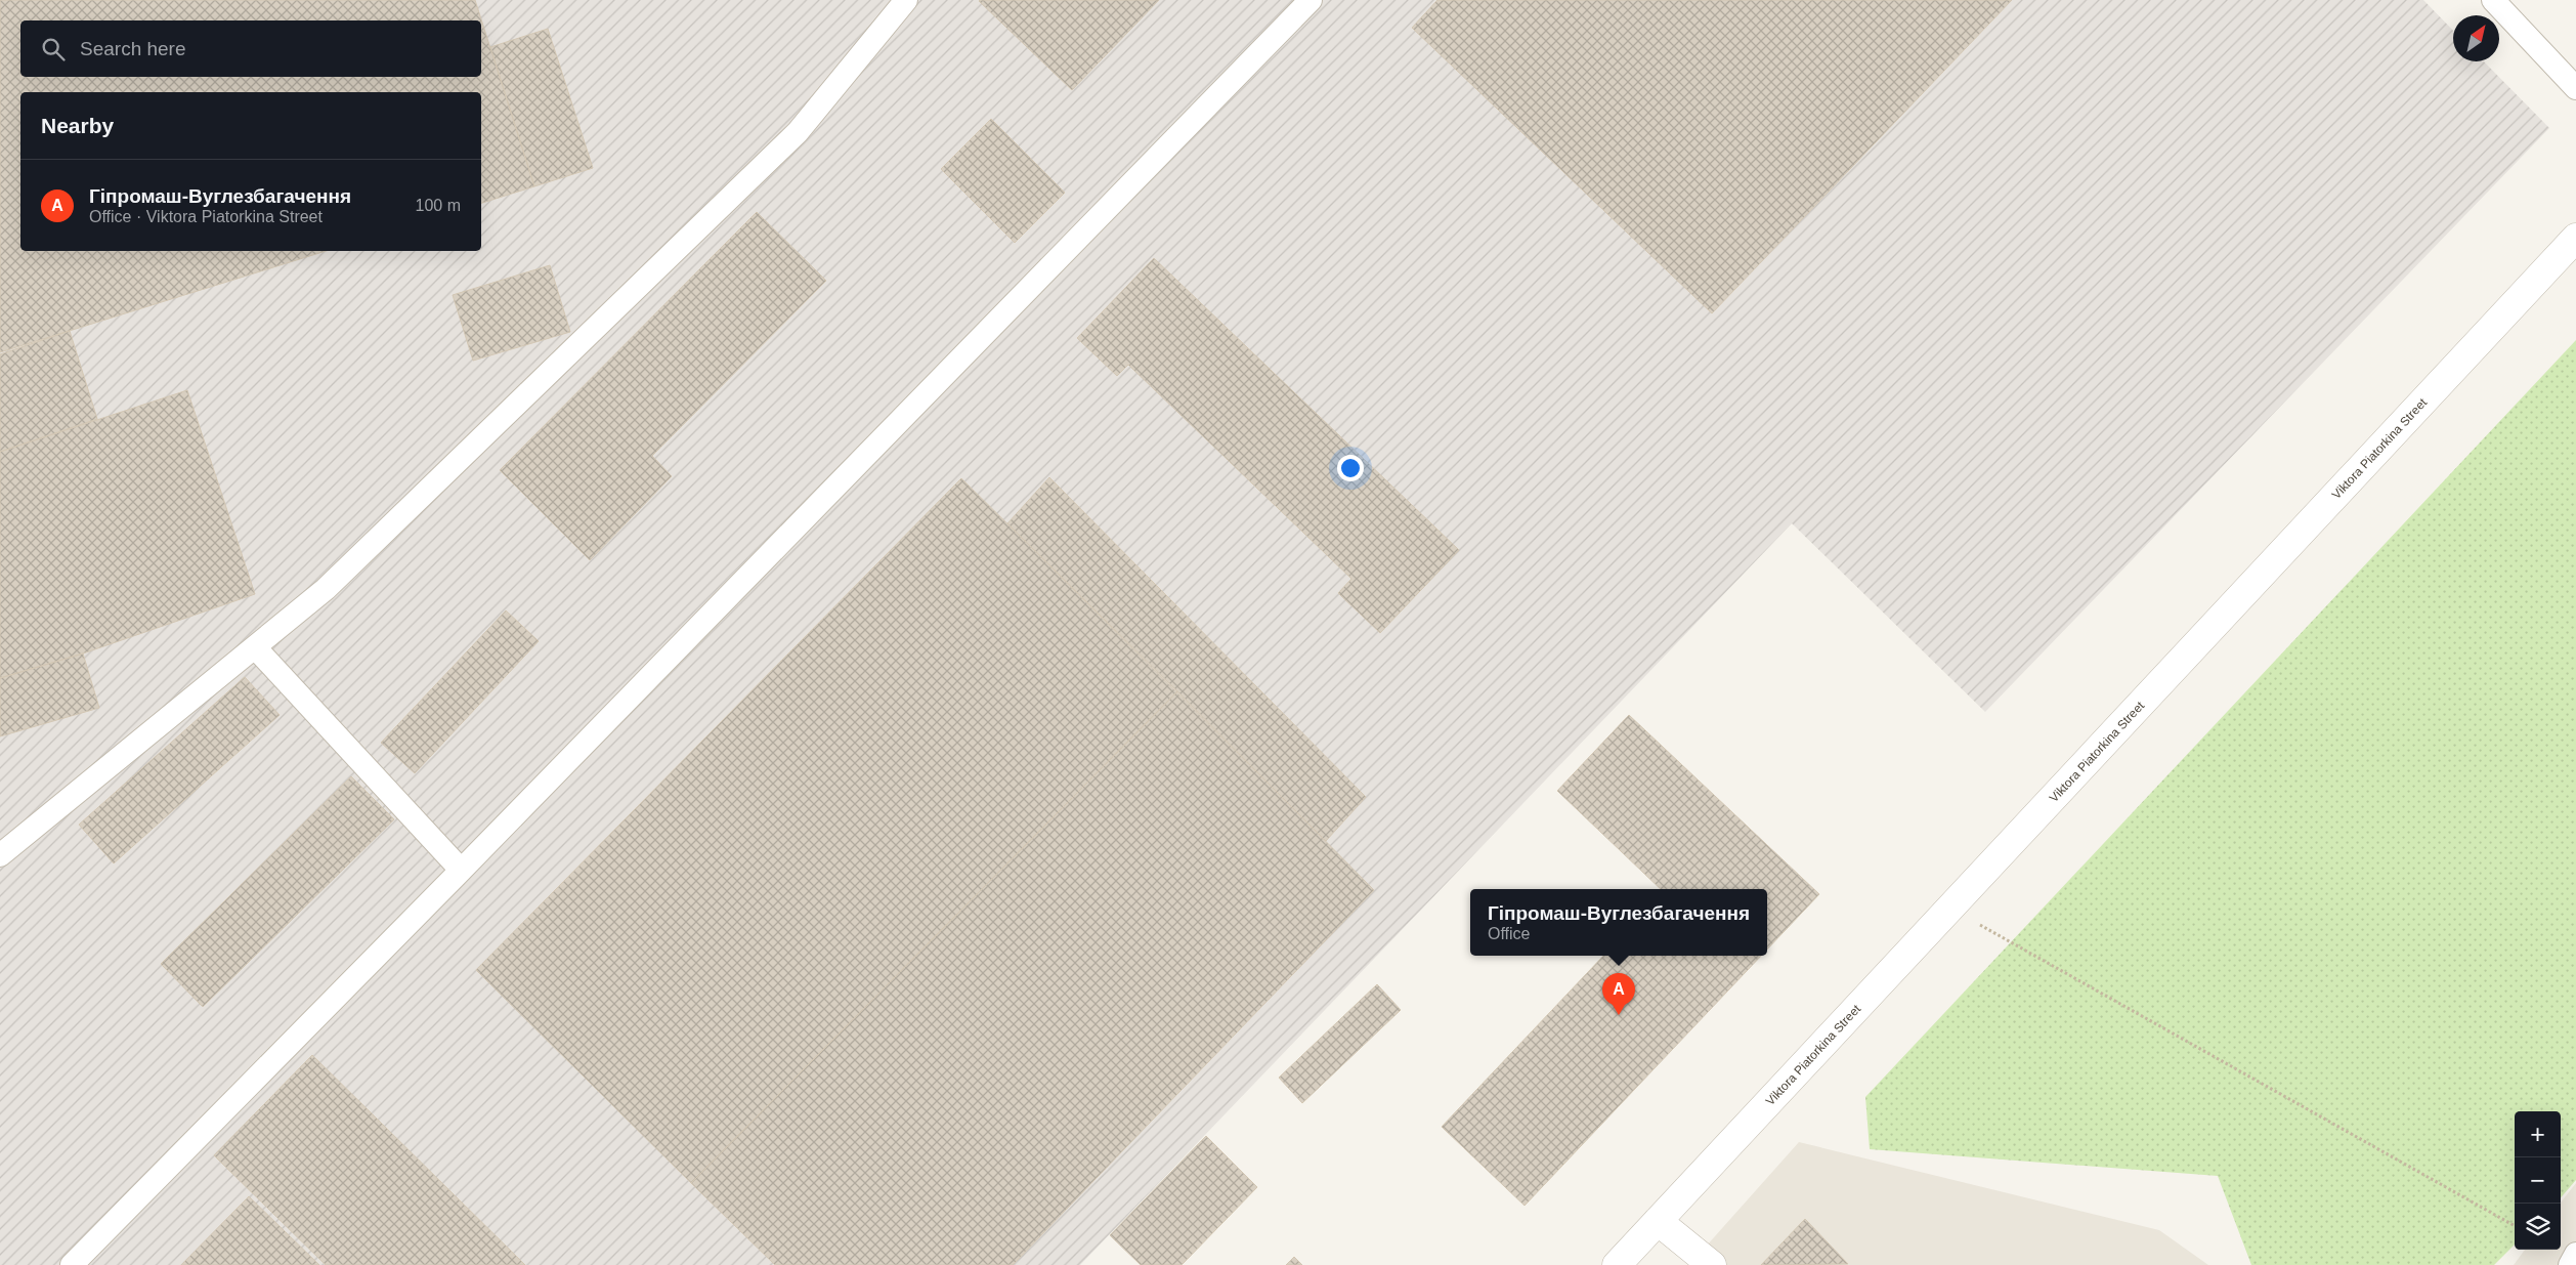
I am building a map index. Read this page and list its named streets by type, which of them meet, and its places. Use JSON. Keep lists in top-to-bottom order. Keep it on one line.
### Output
{"streets":{"street":["Viktora Piatorkina Street"]},"north":"top right","page":{"search":"Search here","heading":"Nearby","list":[{"mark":"A","name":"Гіпромаш-Вуглезбагачення","note":"Office · Viktora Piatorkina Street","value":"100 m"}],"popup":["Гіпромаш-Вуглезбагачення","Office"],"pins":"A","map_buttons":["+","−"]}}
